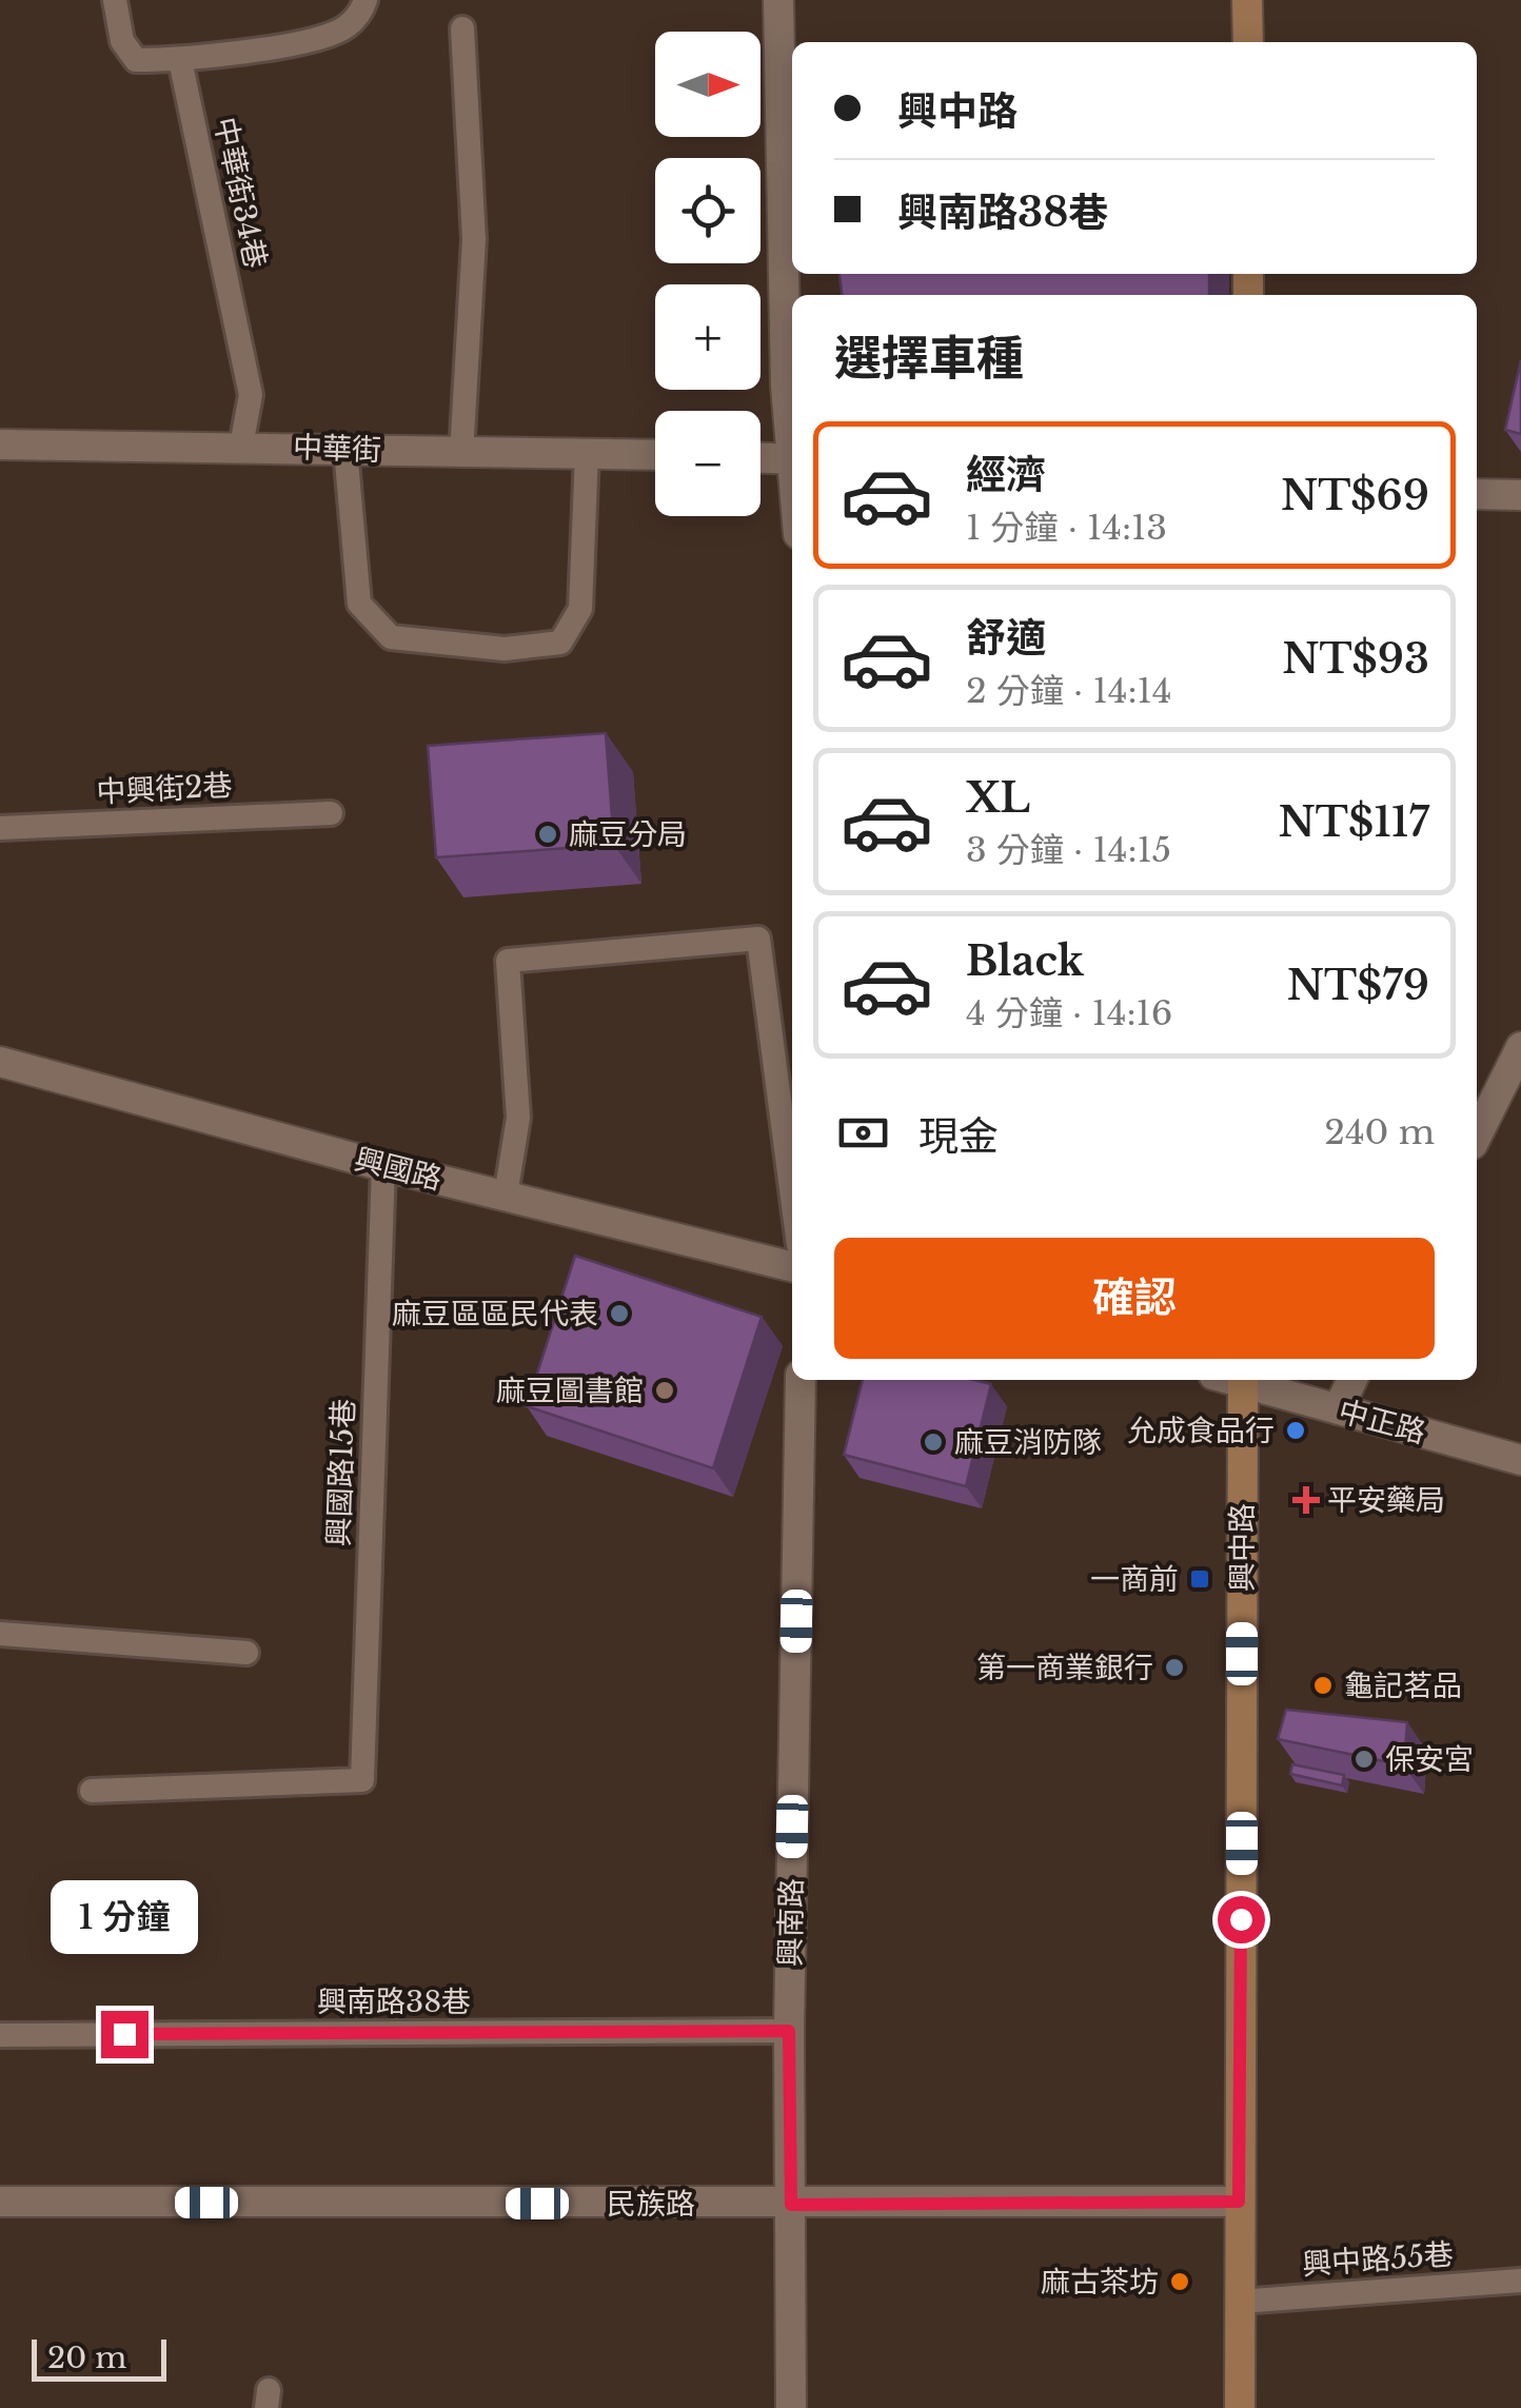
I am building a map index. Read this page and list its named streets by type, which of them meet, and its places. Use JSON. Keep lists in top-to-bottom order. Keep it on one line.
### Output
{"streets":{"main road":["興中路"],"street":["中華街","興國路","中正路","興南路","民族路"],"lane":["中華街34巷","中興街2巷","興國路15巷","興南路38巷","興中路55巷"]},"crossings":[["中華街34巷","中華街"],["興國路","興國路15巷"],["興中路","民族路"],["興中路","興中路55巷"],["興南路","興南路38巷"],["興南路","民族路"]],"places":{"other":["麻豆分局","麻豆區區民代表","麻豆圖書館","允成食品行","麻豆消防隊","第一商業銀行","龜記茗品","保安宮","麻古茶坊"],"health":["平安藥局"],"transit":["一商前"]},"scale_bar":"20 m","north":"right","page":{"map_buttons":["+","−"],"banner":["興中路","興南路38巷"],"heading":"選擇車種","list":[{"name":"經濟","note":"1 分鐘 · 14:13","value":"NT$69"},{"name":"舒適","note":"2 分鐘 · 14:14","value":"NT$93"},{"name":"XL","note":"3 分鐘 · 14:15","value":"NT$117"},{"name":"Black","note":"4 分鐘 · 14:16","value":"NT$79"}],"pay":["現金","240 m"],"buttons":"確認","bubble":"1 分鐘","scale":"20 m"}}
